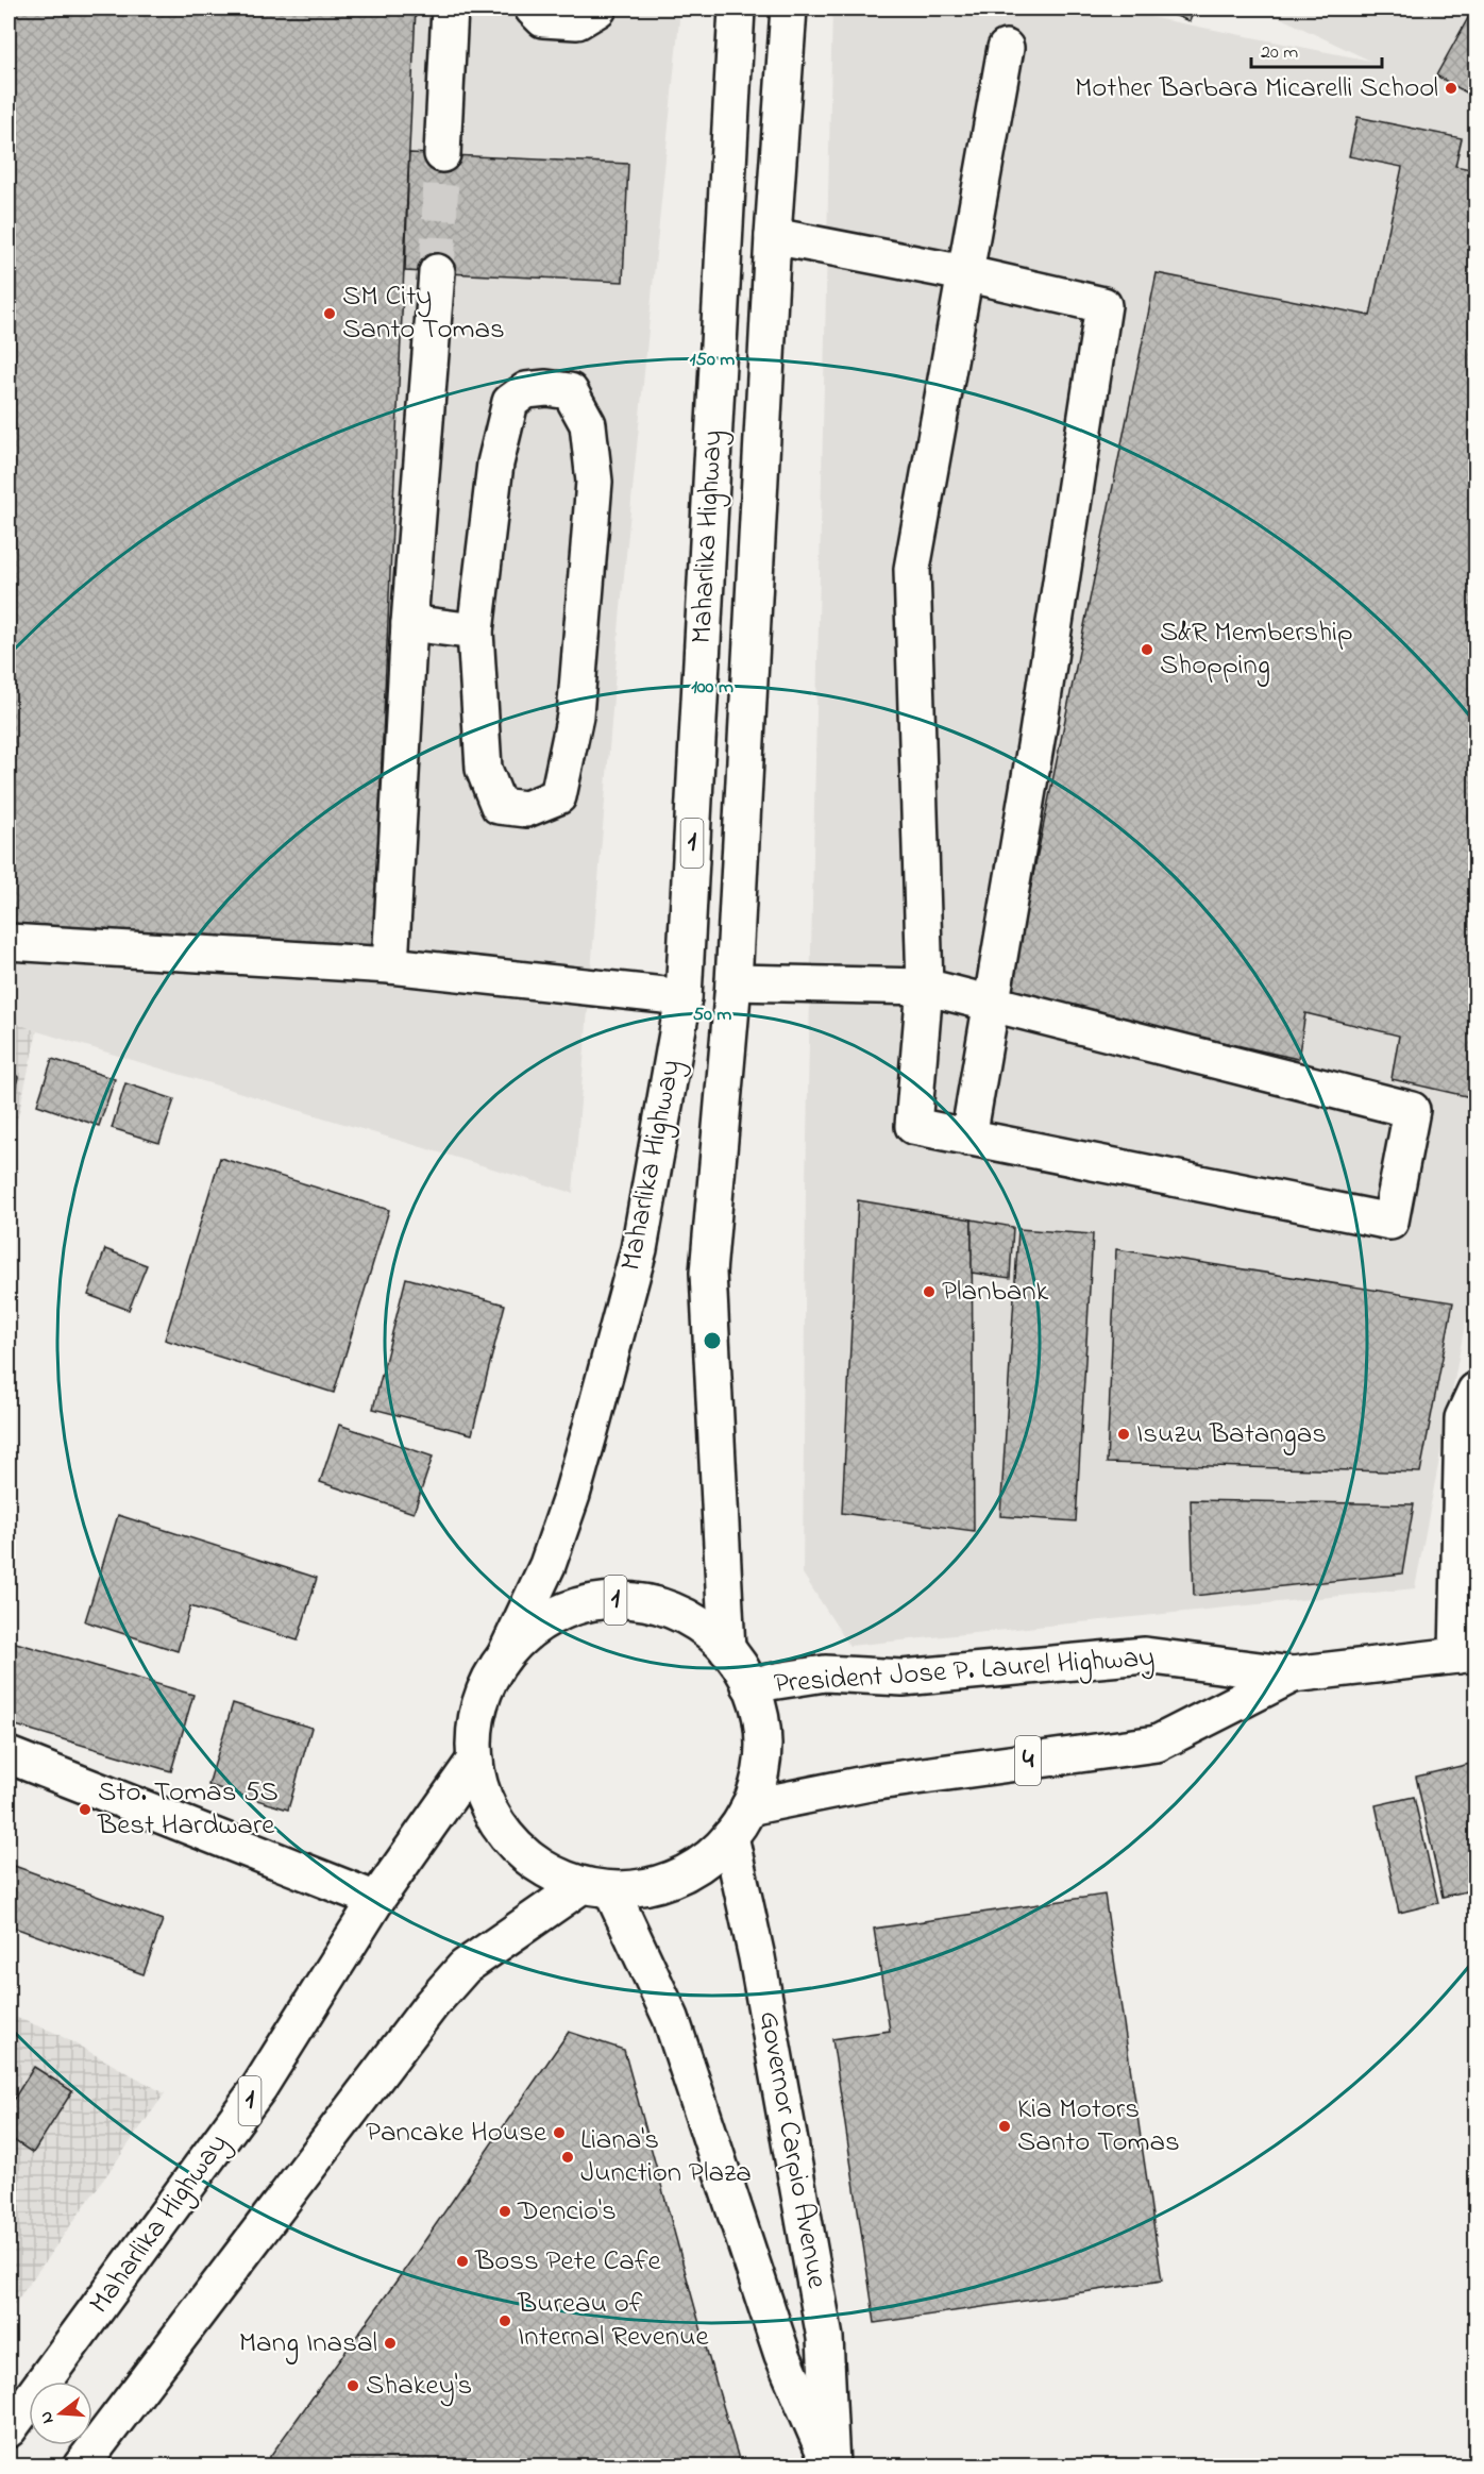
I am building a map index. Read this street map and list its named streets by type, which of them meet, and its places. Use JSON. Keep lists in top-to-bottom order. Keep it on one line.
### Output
{"streets":{"main road":["Maharlika Highway","1","President Jose P. Laurel Highway","4","Governor Carpio Avenue"]},"crossings":[["Maharlika Highway","1"],["1","President Jose P. Laurel Highway"],["1","Governor Carpio Avenue"]],"places":["Mother Barbara Micarelli School","SM City Santo Tomas","S&R Membership Shopping","Planbank","Isuzu Batangas","Sto. Tomas 5S Best Hardware","Kia Motors Santo Tomas","Pancake House","Liana's Junction Plaza","Dencio's","Boss Pete Cafe","Bureau of Internal Revenue","Mang Inasal","Shakey's"],"scale_bar":"20 m","north":"left","rings":["150 m","100 m","50 m"]}
